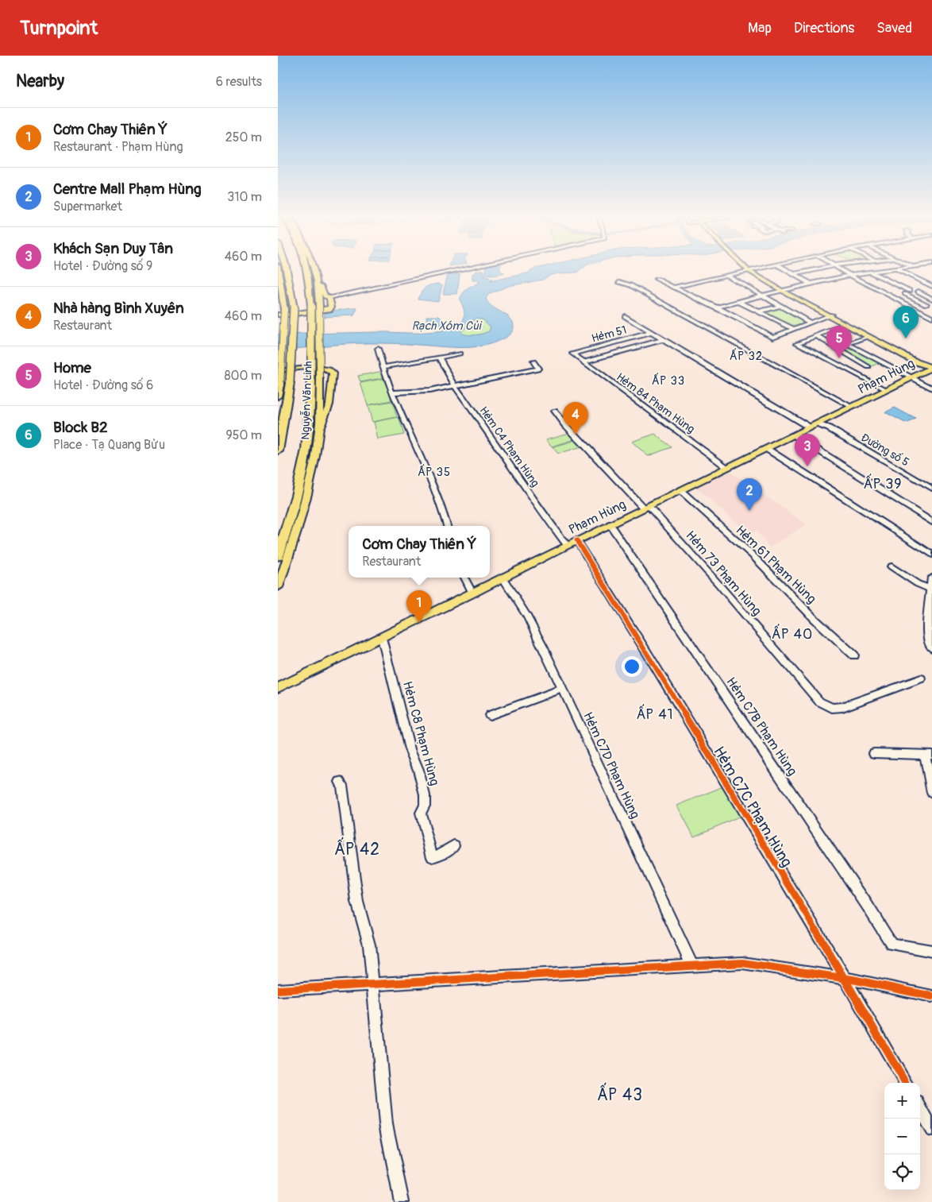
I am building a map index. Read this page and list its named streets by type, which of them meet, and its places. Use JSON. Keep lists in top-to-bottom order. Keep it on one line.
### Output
{"streets":{"highway":["Nguyễn Văn Linh"],"main road":["Phạm Hùng"],"street":["Hẻm 51","Hẻm 84 Phạm Hùng","Hẻm C4 Phạm Hùng","Đường số 5","Hẻm 61 Phạm Hùng","Hẻm 73 Phạm Hùng","Hẻm C7B Phạm Hùng","Hẻm C8 Phạm Hùng","Hẻm C7D Phạm Hùng","Hẻm C7C Phạm Hùng"]},"crossings":[["Hẻm 51","Hẻm 84 Phạm Hùng"],["Hẻm 51","Đường số 5"],["Phạm Hùng","Hẻm 84 Phạm Hùng"],["Phạm Hùng","Hẻm C4 Phạm Hùng"],["Phạm Hùng","Đường số 5"],["Phạm Hùng","Hẻm 61 Phạm Hùng"],["Phạm Hùng","Hẻm 73 Phạm Hùng"],["Phạm Hùng","Hẻm C7B Phạm Hùng"],["Phạm Hùng","Hẻm C8 Phạm Hùng"],["Phạm Hùng","Hẻm C7D Phạm Hùng"],["Phạm Hùng","Hẻm C7C Phạm Hùng"]],"districts":["ẤP 32","ẤP 33","ẤP 35","ẤP 39","ẤP 40","ẤP 41","ẤP 42","ẤP 43"],"water":["Rạch Xóm Củi"],"page":{"header":"Turnpoint","nav":["Map","Directions","Saved"],"heading":["Nearby","6 results"],"list":[{"mark":"1","name":"Cơm Chay Thiên Ý","note":"Restaurant · Phạm Hùng","value":"250 m"},{"mark":"2","name":"Centre Mall Phạm Hùng","note":"Supermarket","value":"310 m"},{"mark":"3","name":"Khách Sạn Duy Tân","note":"Hotel · Đường số 9","value":"460 m"},{"mark":"4","name":"Nhà hàng Bình Xuyên","note":"Restaurant","value":"460 m"},{"mark":"5","name":"Home","note":"Hotel · Đường số 6","value":"800 m"},{"mark":"6","name":"Block B2","note":"Place · Tạ Quang Bửu","value":"950 m"}],"pins":["6","5","4","3","2","1"],"popup":["Cơm Chay Thiên Ý","Restaurant"],"map_buttons":["+","−"]}}
